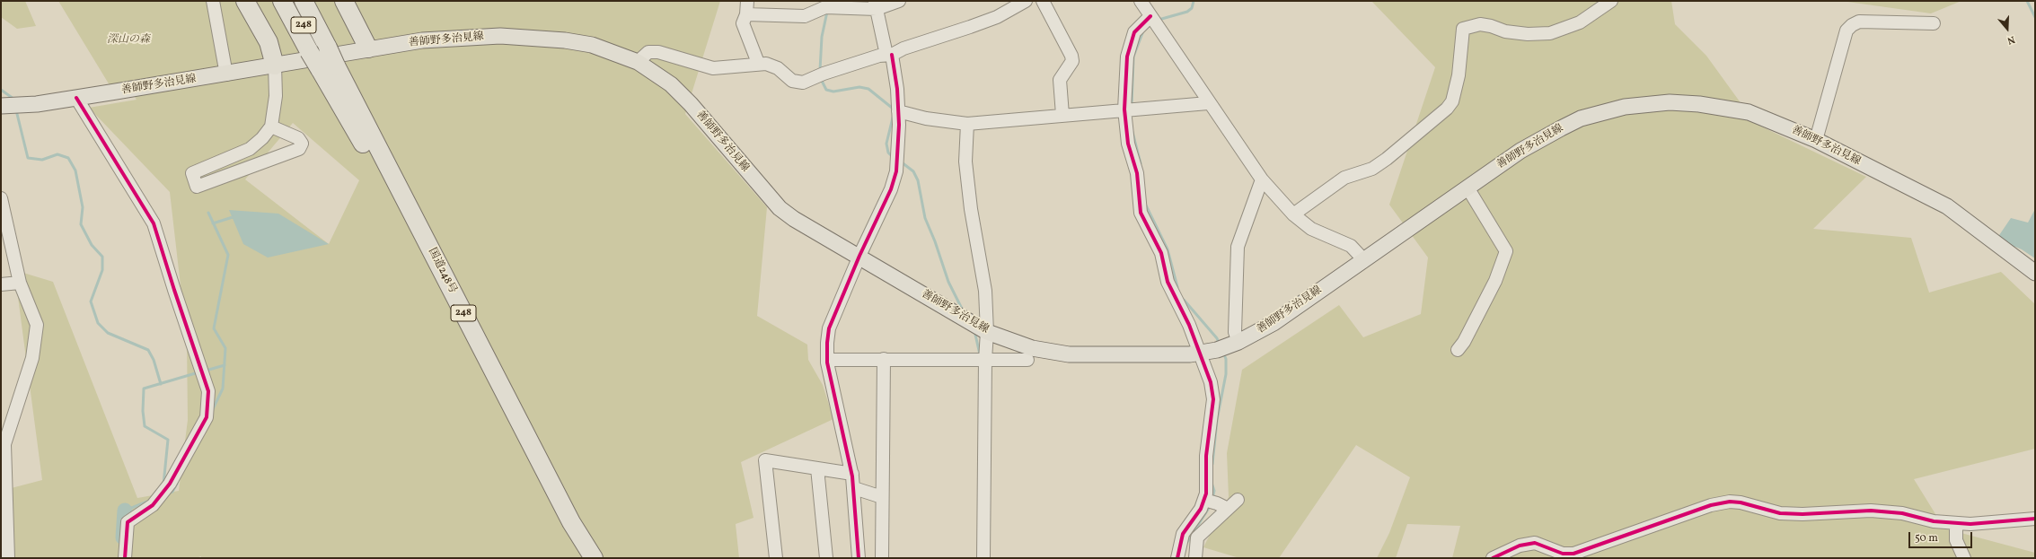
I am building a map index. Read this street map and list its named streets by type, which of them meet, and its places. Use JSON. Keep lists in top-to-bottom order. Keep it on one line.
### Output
{"streets":{"highway":["248","国道248号"],"main road":["善師野多治見線"]},"parks":["深山の森"],"scale_bar":"50 m","north":"bottom"}
